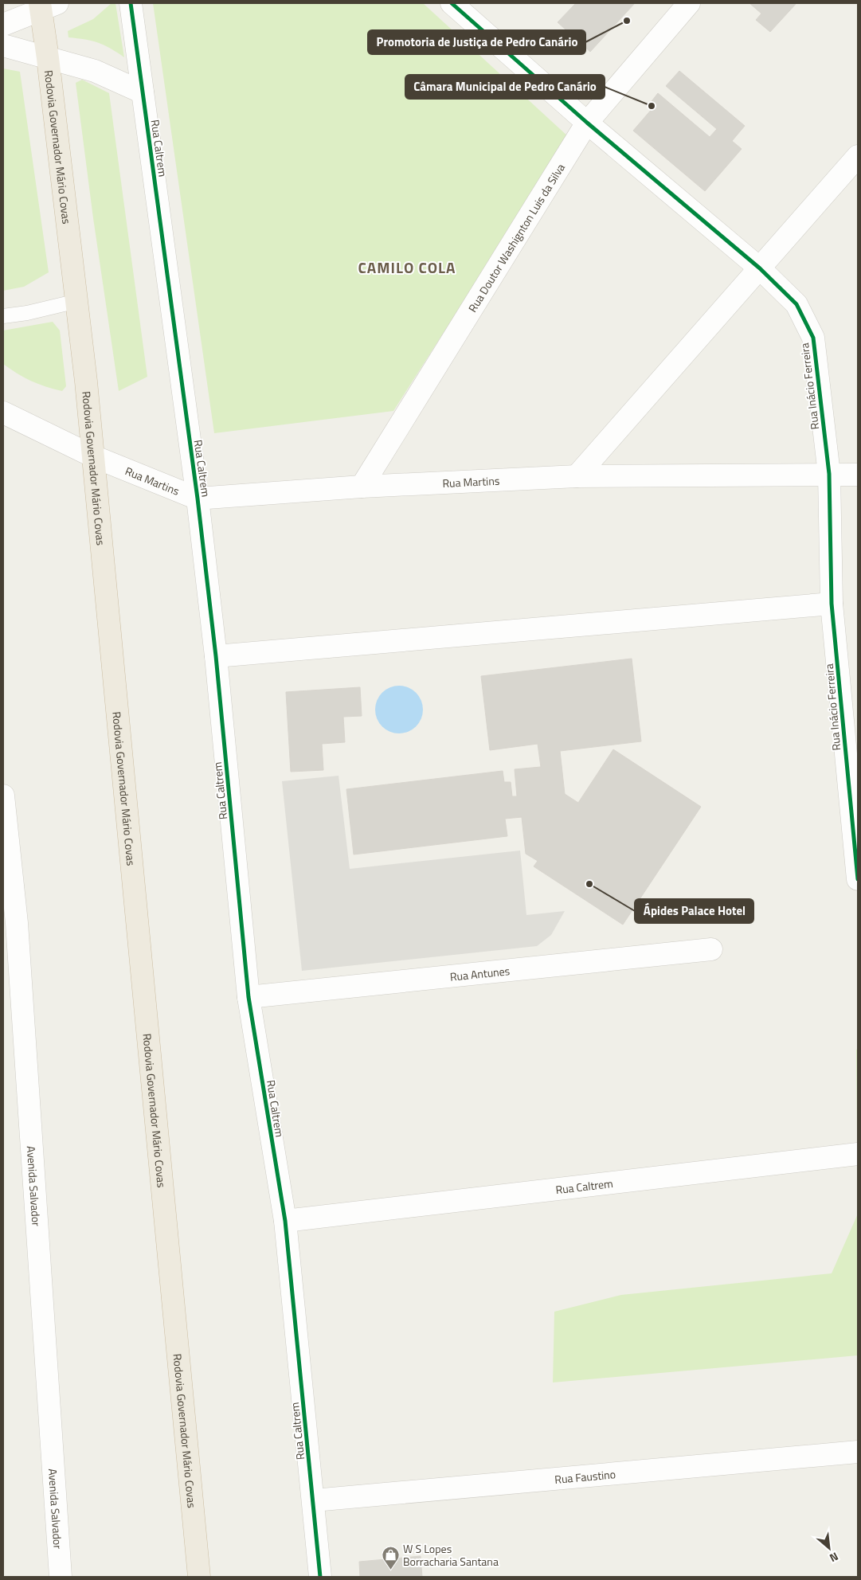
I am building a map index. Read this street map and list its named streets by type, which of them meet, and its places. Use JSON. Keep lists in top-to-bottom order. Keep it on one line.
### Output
{"streets":{"highway":["Rodovia Governador Mário Covas"],"street":["Rua Caltrem","Rua Doutor Washignton Luis da Silva","Rua Inácio Ferreira","Rua Martins","Rua Antunes","Avenida Salvador","Rua Faustino"]},"crossings":[["Rodovia Governador Mário Covas","Rua Martins"],["Rua Caltrem","Rua Martins"],["Rua Caltrem","Rua Antunes"],["Rua Caltrem","Rua Faustino"],["Rua Doutor Washignton Luis da Silva","Rua Inácio Ferreira"],["Rua Doutor Washignton Luis da Silva","Rua Martins"],["Rua Inácio Ferreira","Rua Martins"]],"districts":["CAMILO COLA"],"places":{"other":["Promotoria de Justiça de Pedro Canário","Câmara Municipal de Pedro Canário","Ápides Palace Hotel"],"shop":["W S Lopes Borracharia Santana"]},"north":"bottom right"}
